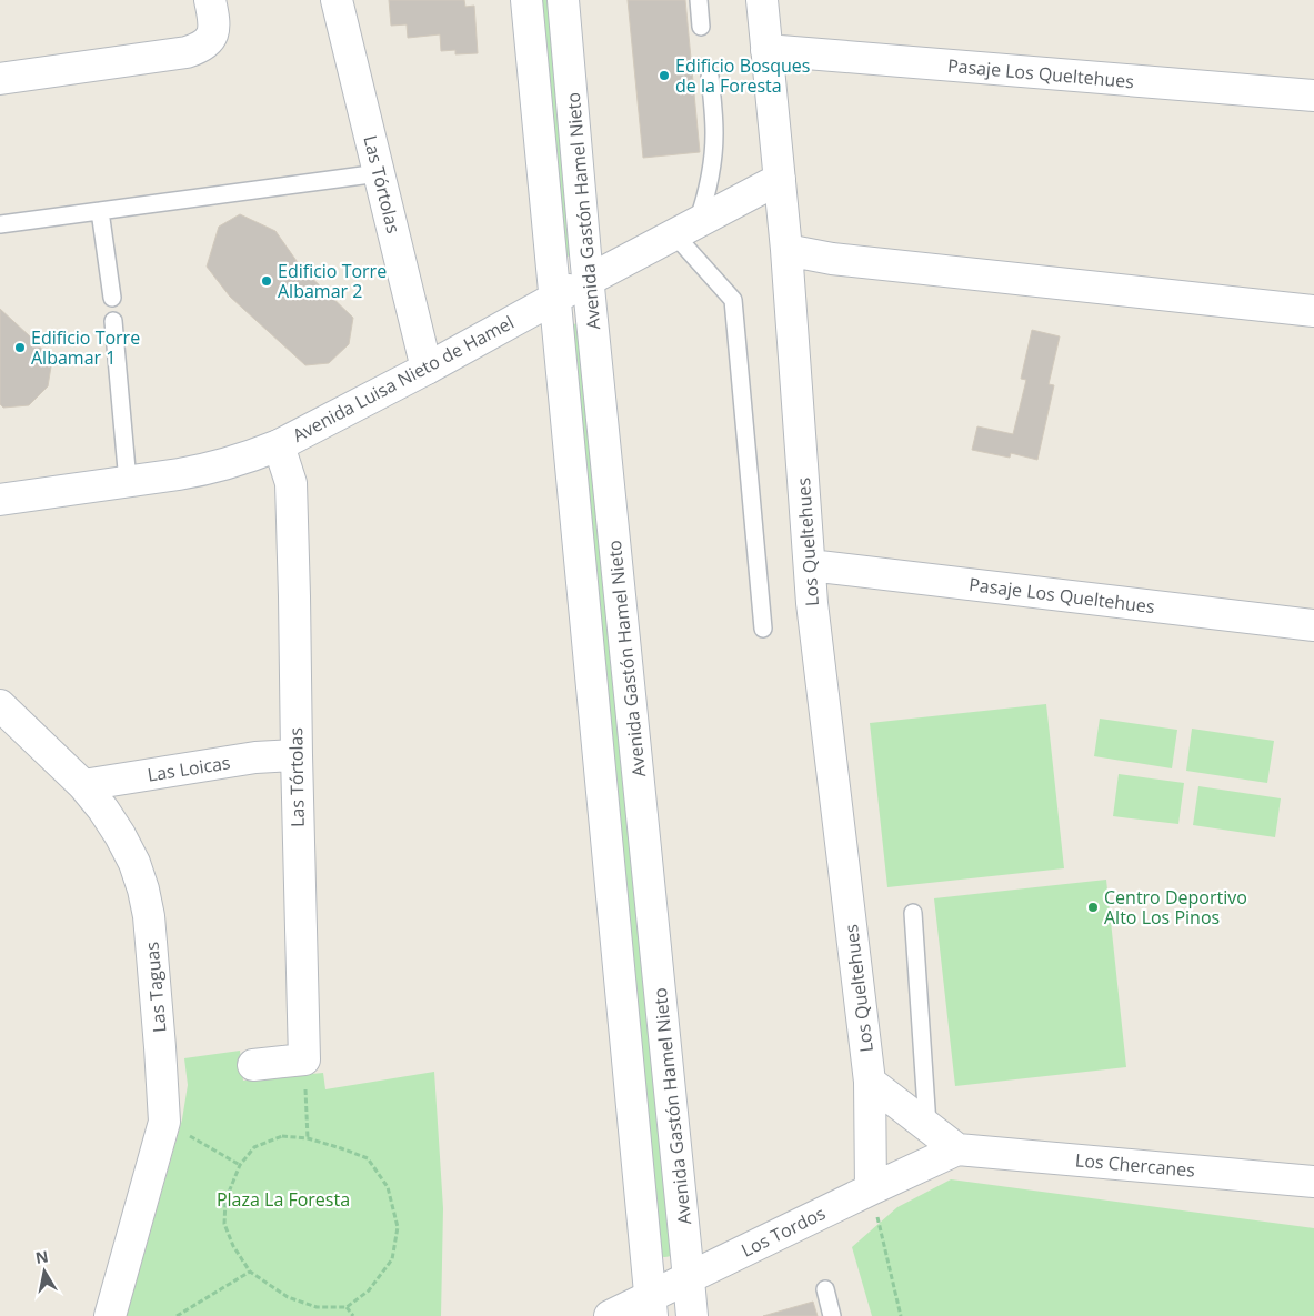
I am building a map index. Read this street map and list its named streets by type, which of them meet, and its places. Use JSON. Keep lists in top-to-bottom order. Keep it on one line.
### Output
{"streets":{"street":["Pasaje Los Queltehues","Las Tórtolas","Avenida Gastón Hamel Nieto","Avenida Luisa Nieto de Hamel","Los Queltehues","Las Loicas","Las Taguas","Los Chercanes","Los Tordos"]},"crossings":[["Pasaje Los Queltehues","Los Queltehues"],["Las Tórtolas","Avenida Luisa Nieto de Hamel"],["Las Tórtolas","Las Loicas"],["Avenida Gastón Hamel Nieto","Avenida Luisa Nieto de Hamel"],["Avenida Gastón Hamel Nieto","Los Tordos"],["Avenida Luisa Nieto de Hamel","Los Queltehues"],["Los Queltehues","Los Tordos"],["Las Loicas","Las Taguas"],["Los Chercanes","Los Tordos"]],"parks":["Plaza La Foresta"],"places":["Edificio Bosques de la Foresta","Edificio Torre Albamar 2","Edificio Torre Albamar 1","Centro Deportivo Alto Los Pinos"],"north":"top"}
